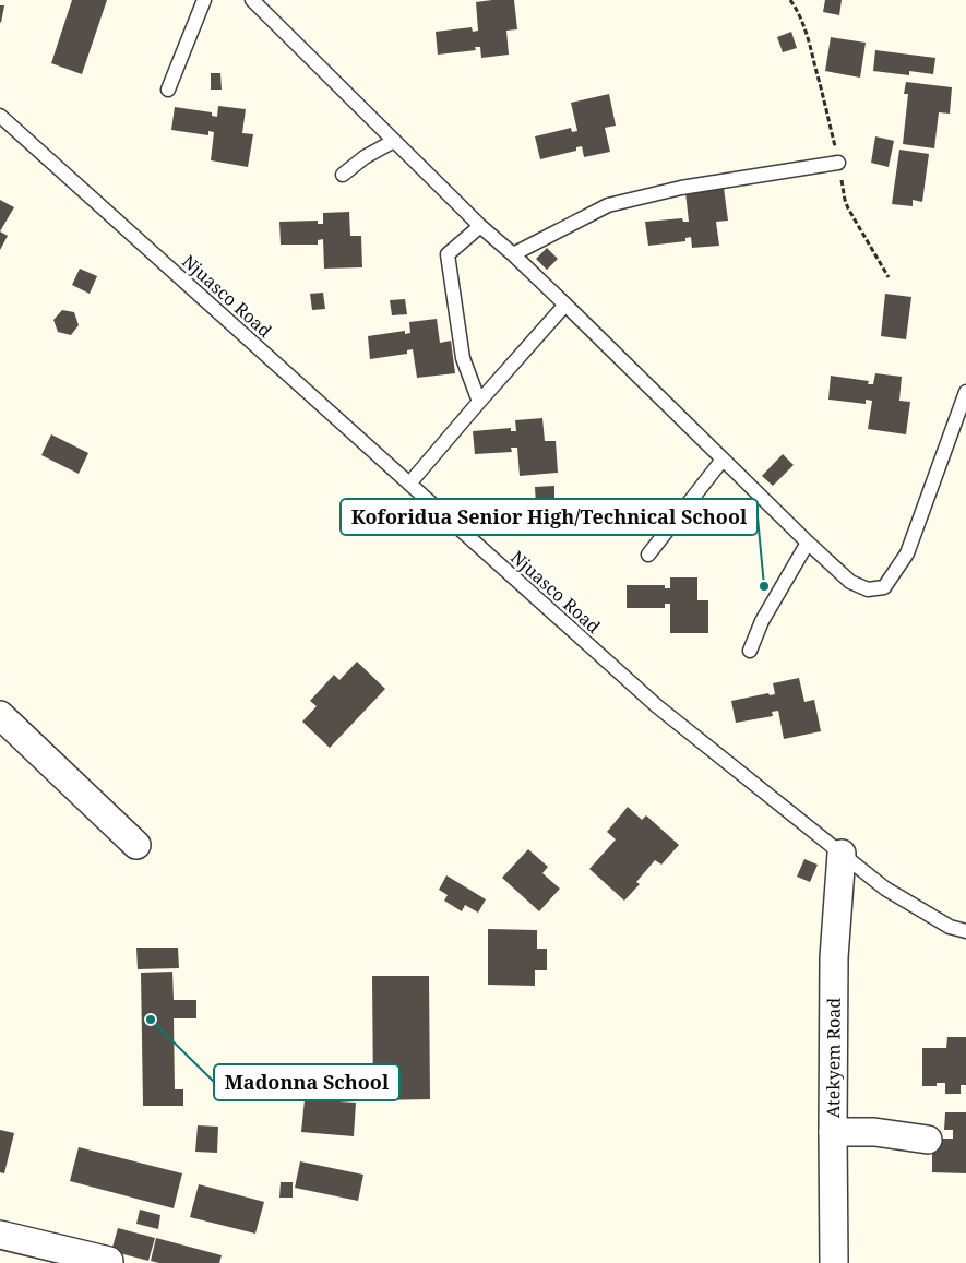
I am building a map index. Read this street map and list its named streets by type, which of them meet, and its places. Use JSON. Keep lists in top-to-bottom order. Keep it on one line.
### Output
{"streets":{"street":["Atekyem Road"],"lane":["Njuasco Road"]},"crossings":[["Njuasco Road","Atekyem Road"]],"places":["Koforidua Senior High/Technical School","Madonna School"]}
